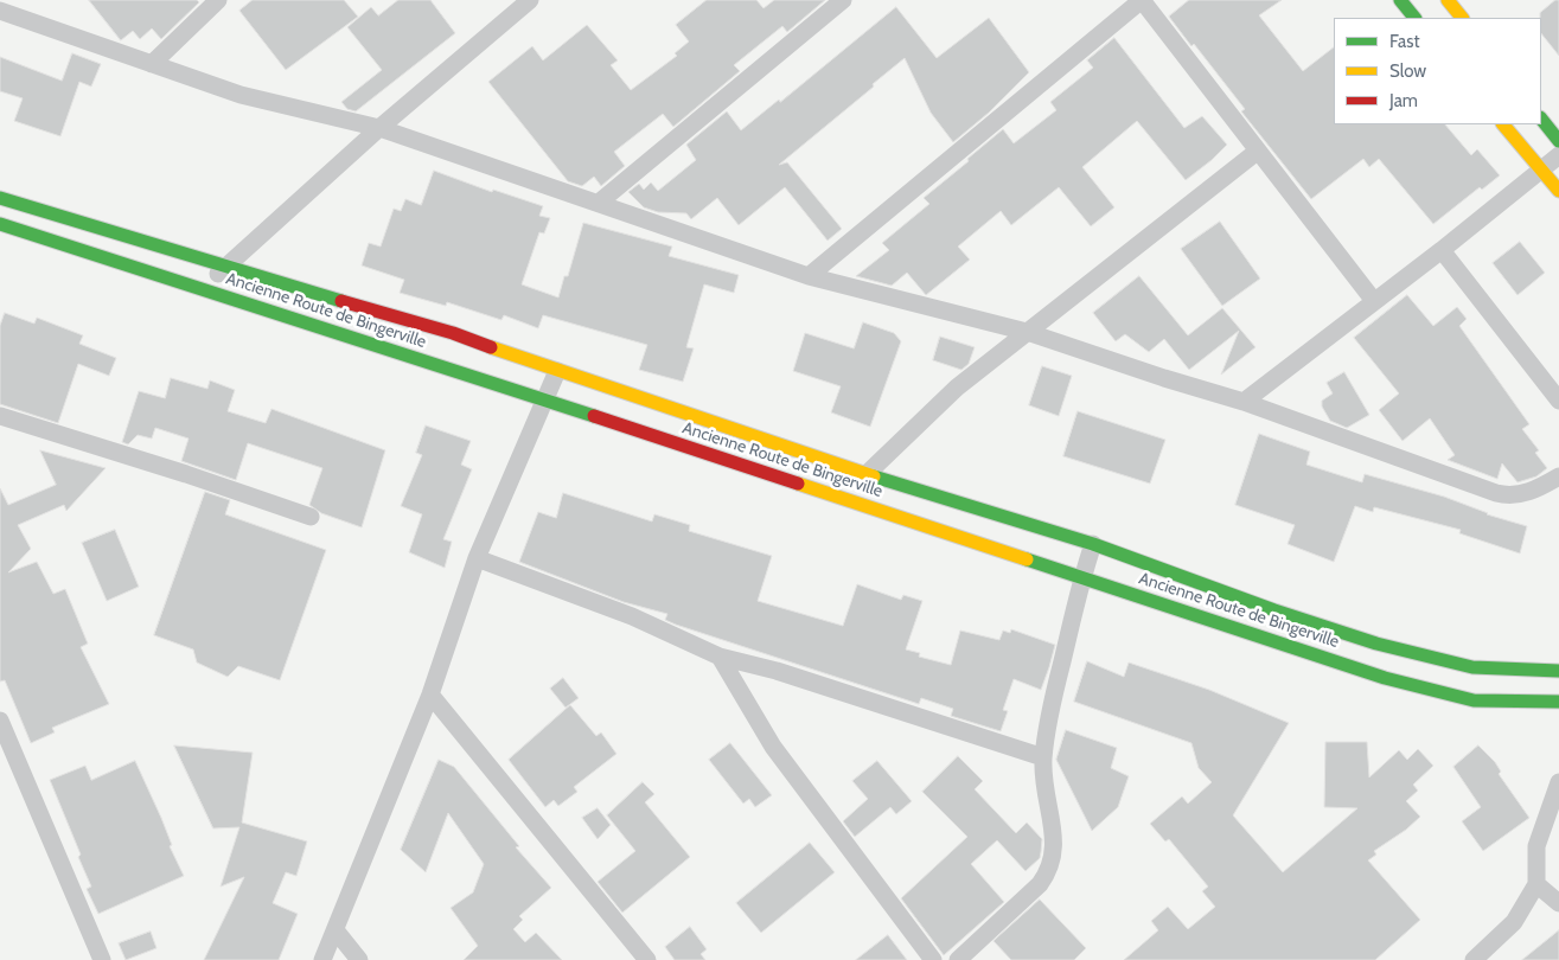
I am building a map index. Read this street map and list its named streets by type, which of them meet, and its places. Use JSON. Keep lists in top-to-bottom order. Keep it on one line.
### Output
{"streets":{"street":["Ancienne Route de Bingerville"]},"legend":["Fast","Slow","Jam"]}
